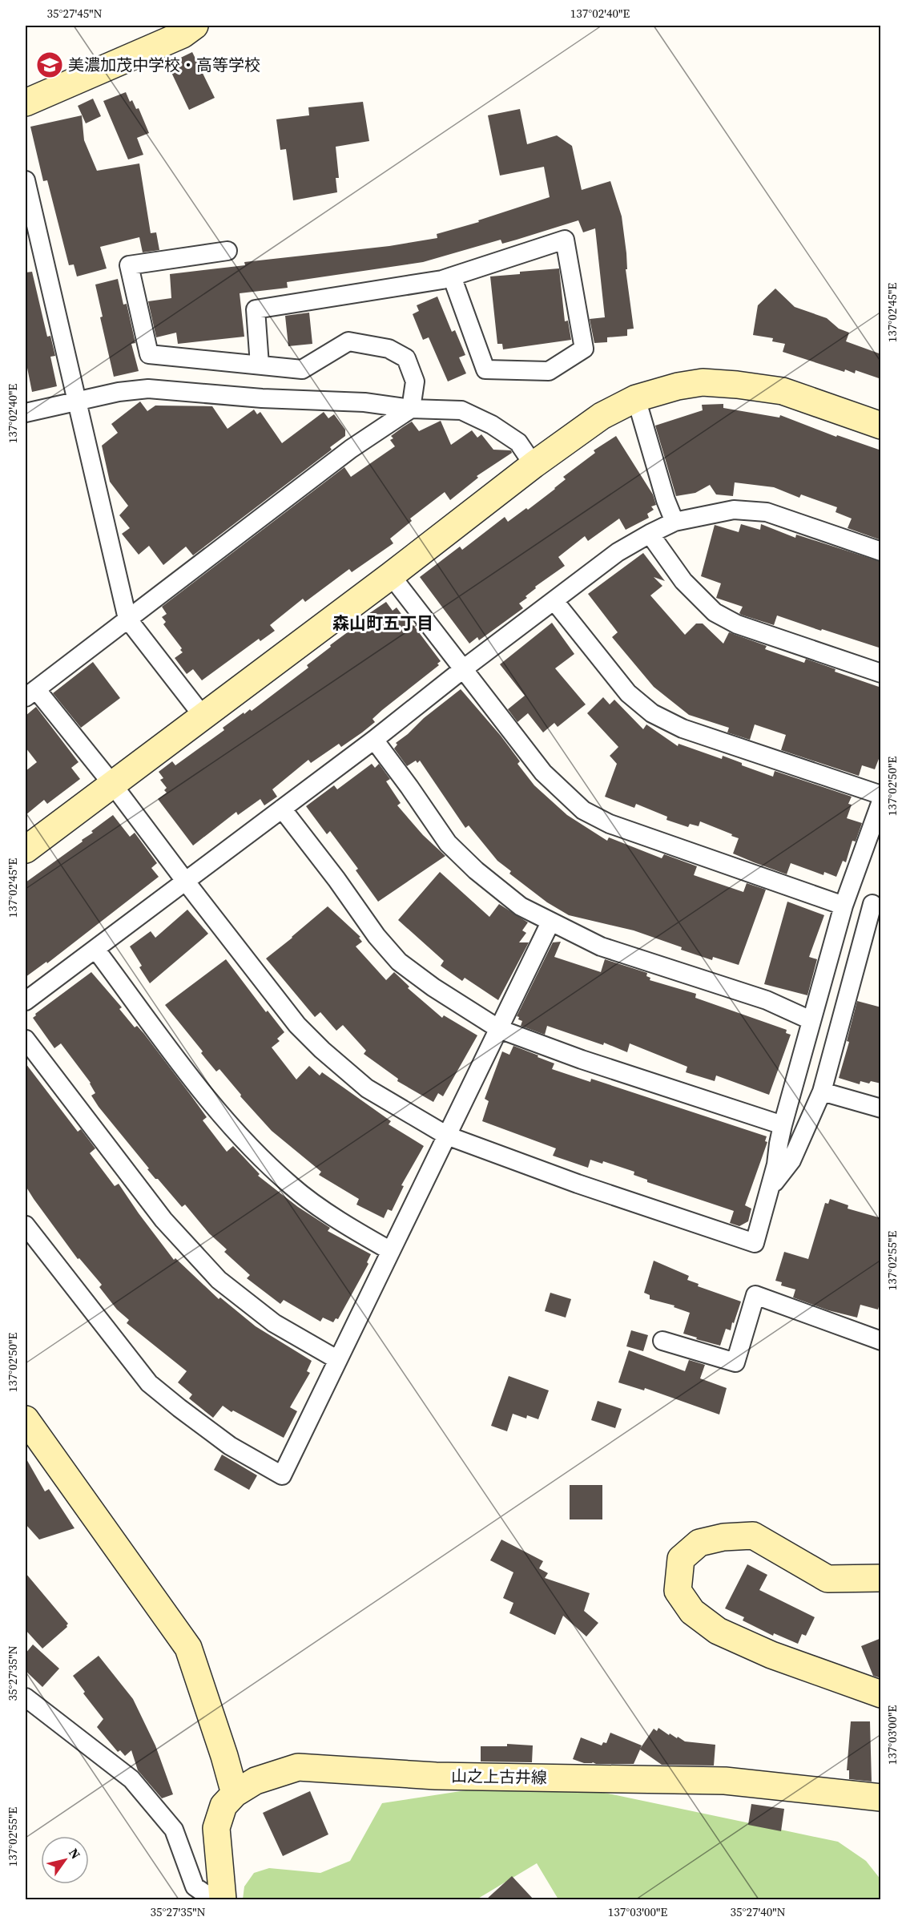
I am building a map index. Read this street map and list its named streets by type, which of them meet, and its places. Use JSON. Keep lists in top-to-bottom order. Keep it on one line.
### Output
{"streets":{"street":["山之上古井線"]},"districts":["森山町五丁目"],"places":{"school or university":["美濃加茂中学校・高等学校"]},"north":"top right","coordinates":["35°27'45\"N","137°02'40\"E","137°02'45\"E","137°02'50\"E","137°02'55\"E","35°27'35\"N","137°03'00\"E","35°27'40\"N"]}
